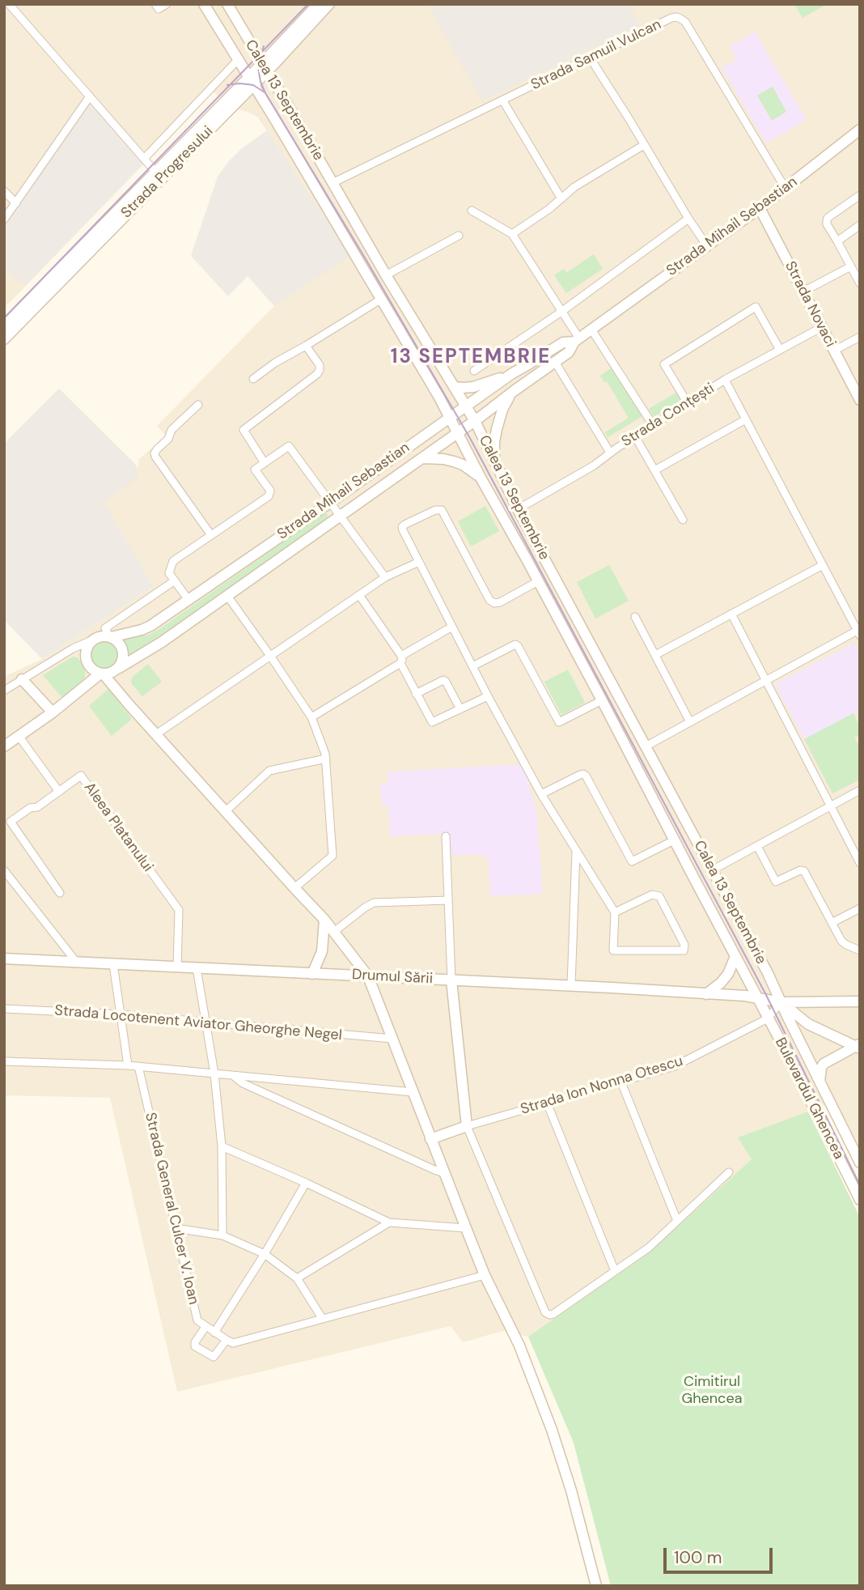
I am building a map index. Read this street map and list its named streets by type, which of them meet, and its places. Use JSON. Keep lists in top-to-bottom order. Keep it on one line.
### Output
{"streets":{"main road":["Calea 13 Septembrie","Strada Progresului","Strada Mihail Sebastian","Strada Novaci","Drumul Sării","Strada Ion Nonna Otescu","Bulevardul Ghencea"],"street":["Strada Samuil Vulcan","Strada Conțești","Aleea Platanului","Strada Locotenent Aviator Gheorghe Negel","Strada General Culcer V. Ioan"]},"crossings":[["Strada Samuil Vulcan","Calea 13 Septembrie"],["Strada Samuil Vulcan","Strada Mihail Sebastian"],["Calea 13 Septembrie","Strada Progresului"],["Calea 13 Septembrie","Strada Mihail Sebastian"],["Calea 13 Septembrie","Strada Conțești"],["Calea 13 Septembrie","Drumul Sării"],["Calea 13 Septembrie","Bulevardul Ghencea"],["Strada Mihail Sebastian","Strada Novaci"],["Strada Novaci","Strada Conțești"],["Aleea Platanului","Drumul Sării"],["Drumul Sării","Bulevardul Ghencea"],["Strada Ion Nonna Otescu","Bulevardul Ghencea"]],"districts":["13 SEPTEMBRIE"],"parks":["Cimitirul Ghencea"],"scale_bar":"100 m"}
